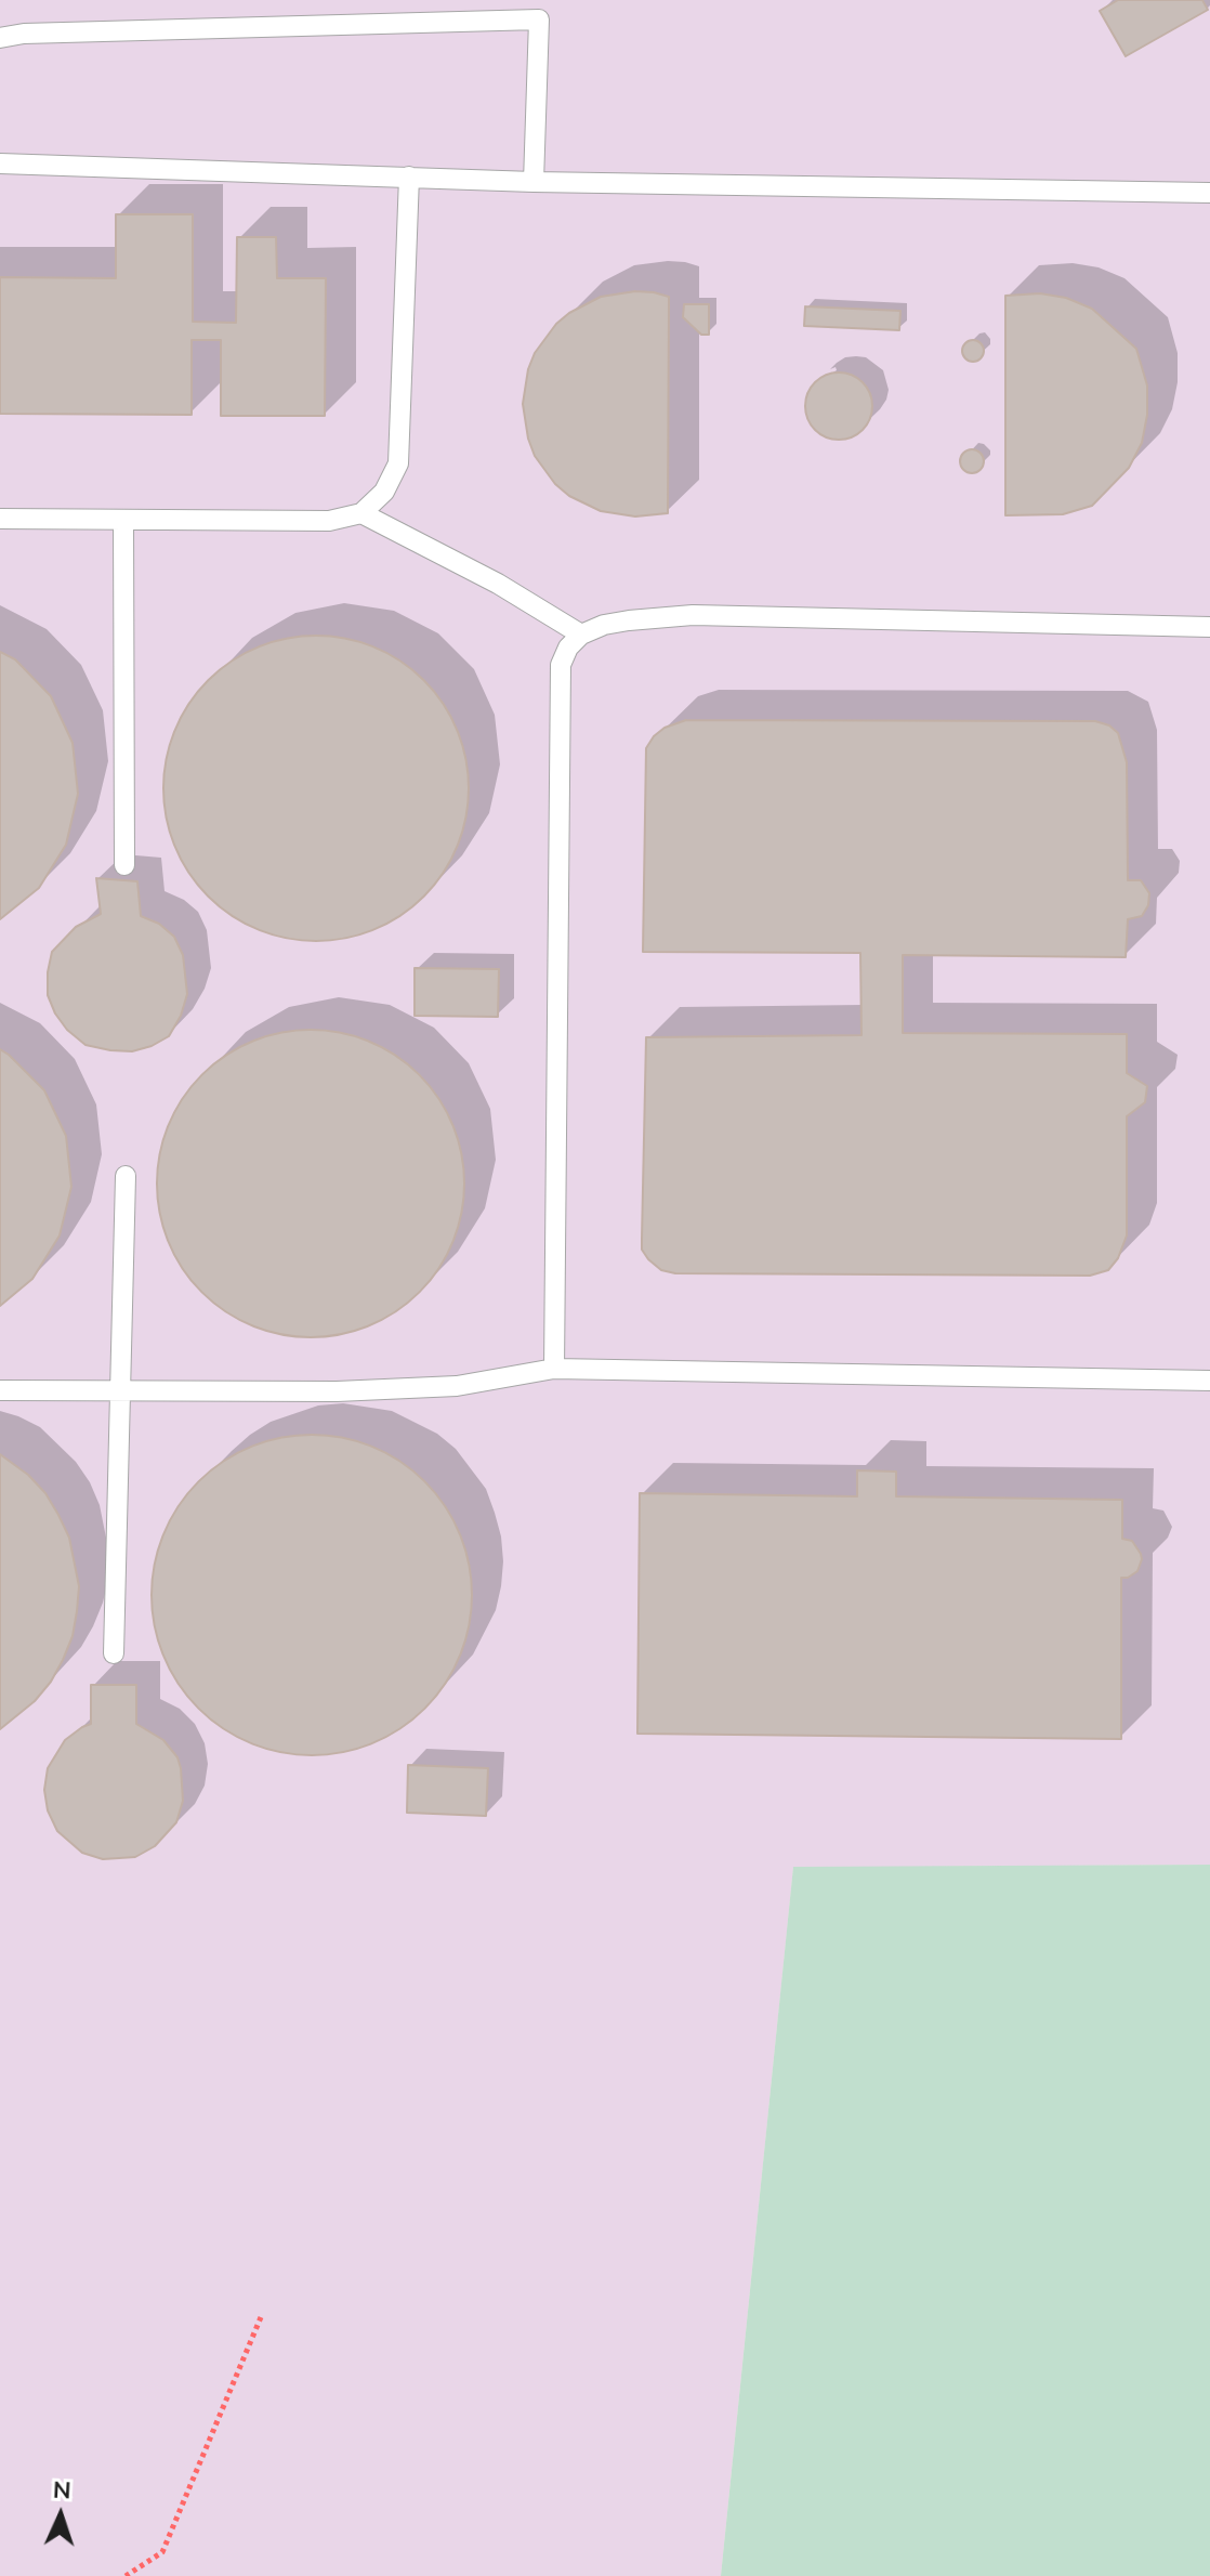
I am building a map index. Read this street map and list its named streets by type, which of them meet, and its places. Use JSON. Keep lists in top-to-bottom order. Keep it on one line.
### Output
{"north":"top"}
